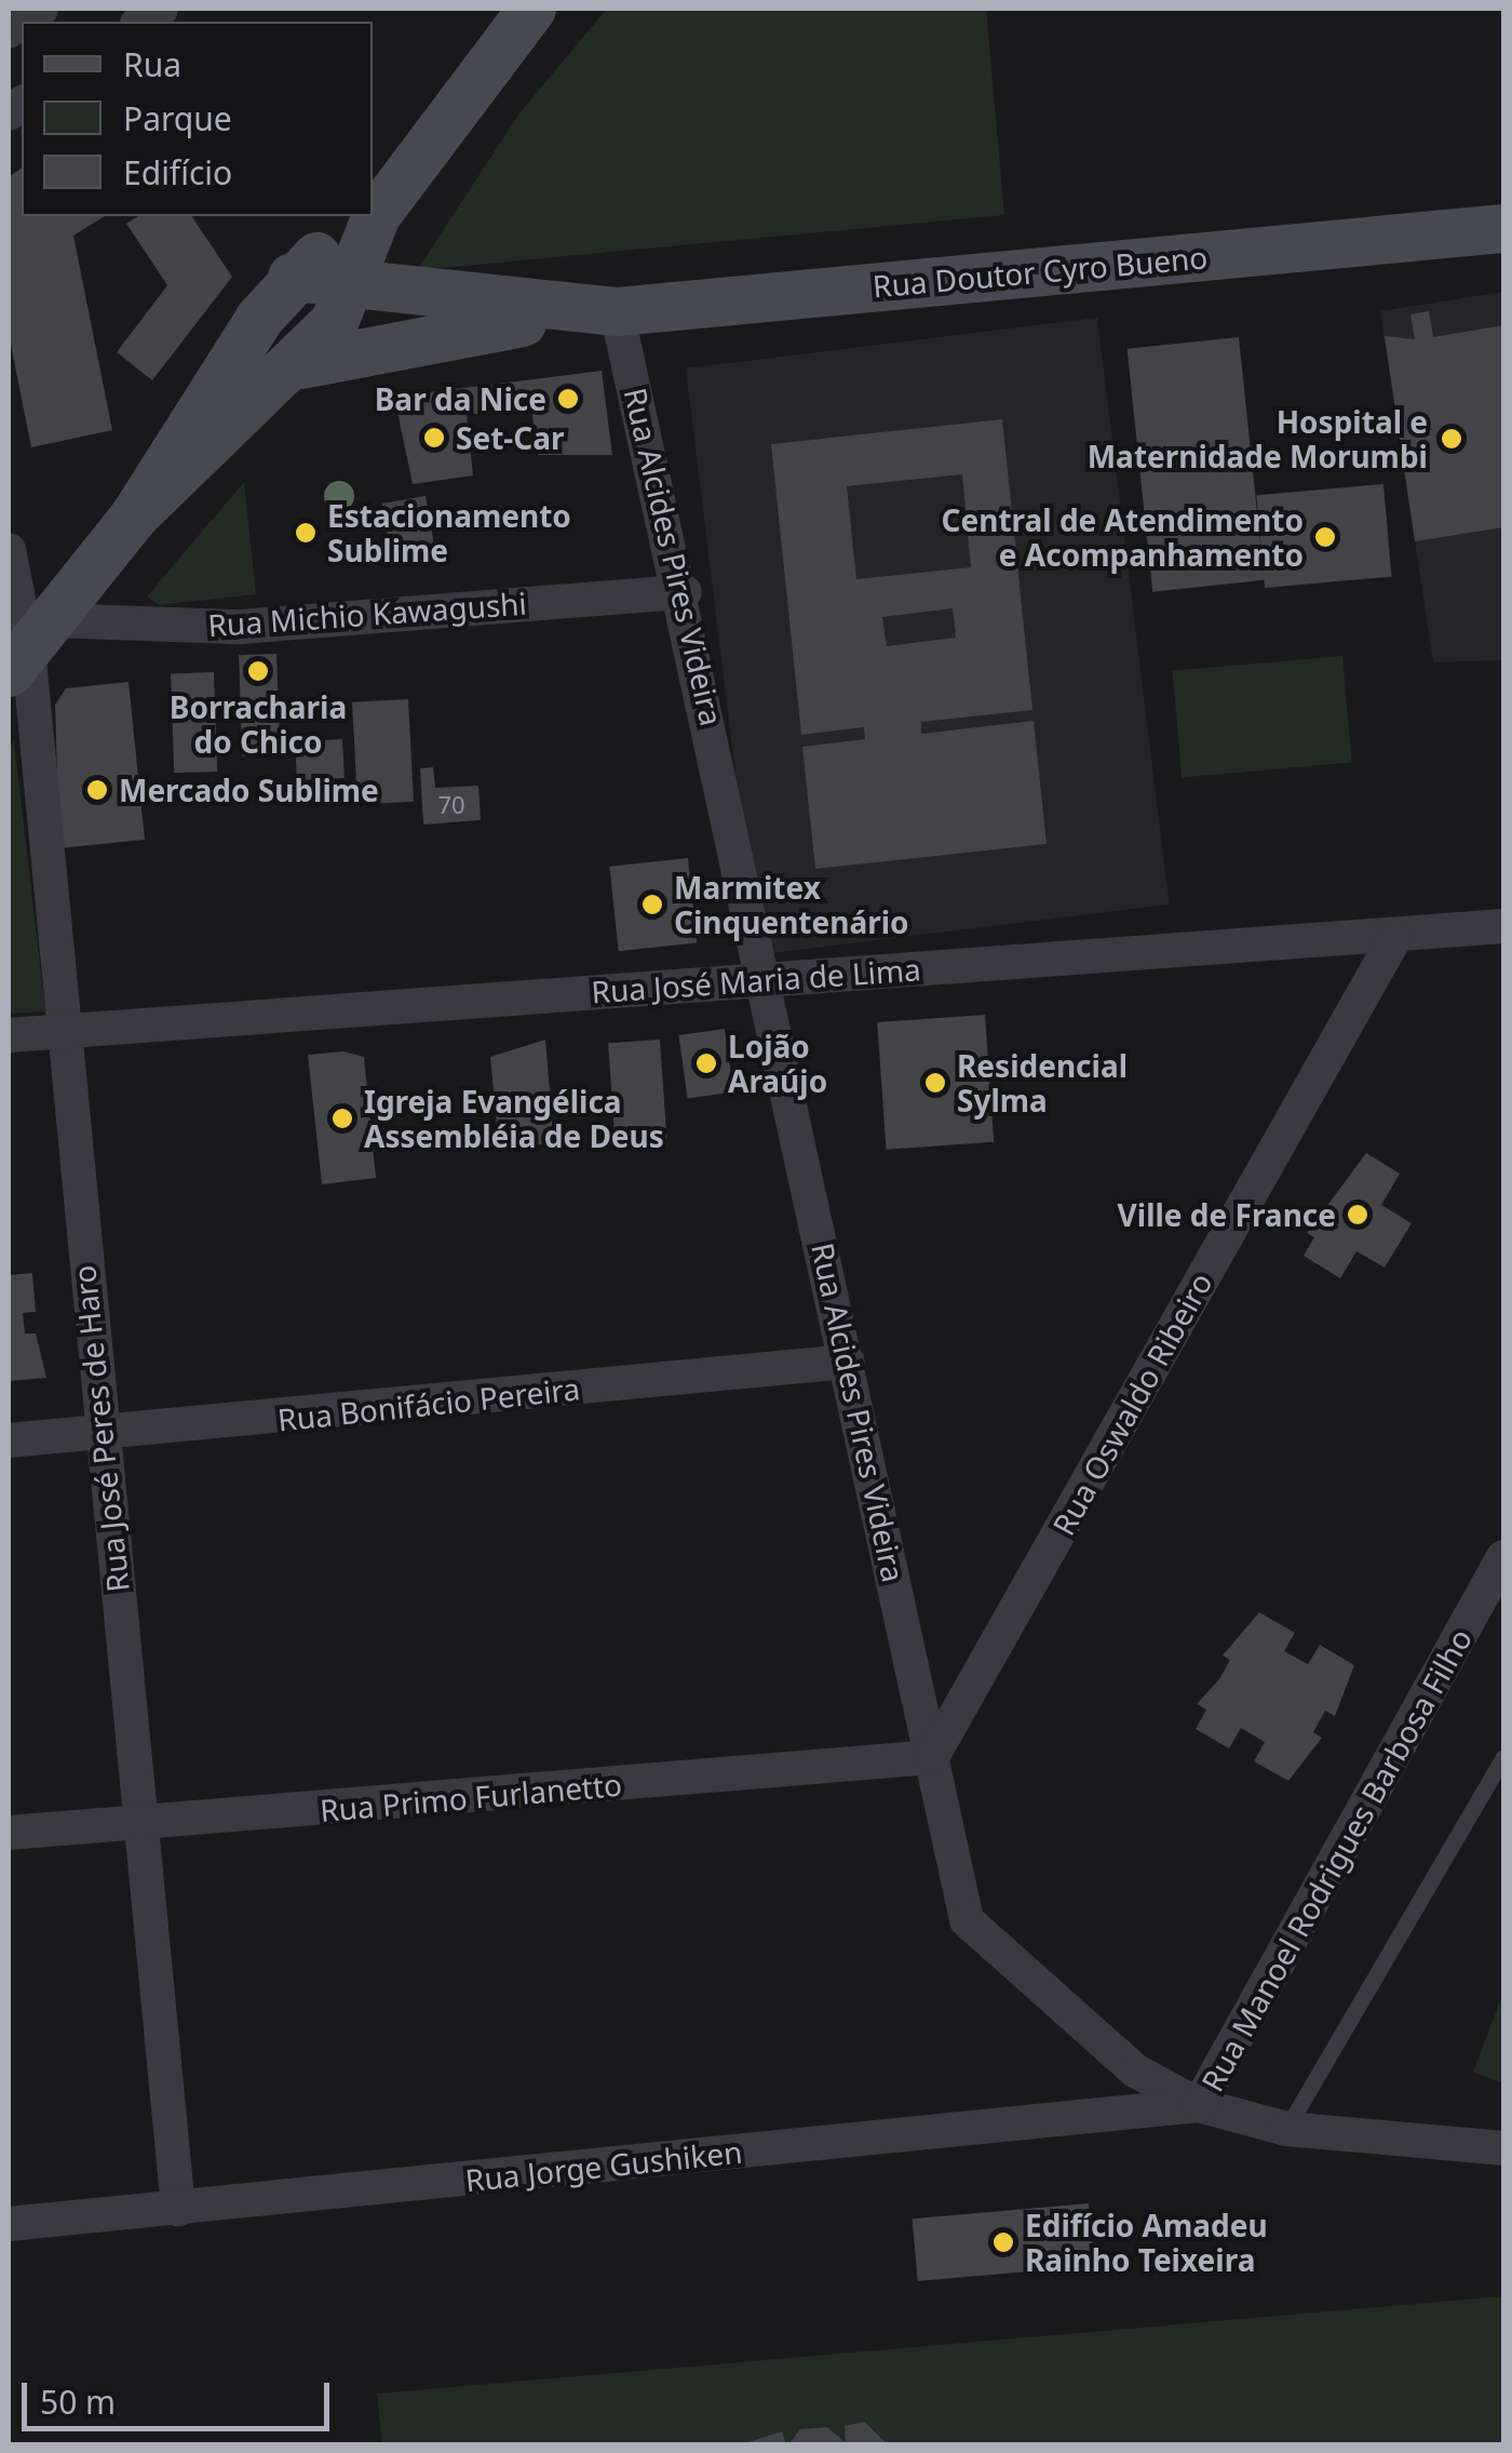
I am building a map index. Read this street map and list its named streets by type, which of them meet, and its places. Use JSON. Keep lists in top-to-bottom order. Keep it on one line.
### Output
{"streets":{"street":["Rua Doutor Cyro Bueno","Rua Alcides Pires Videira","Rua Michio Kawagushi","Rua José Maria de Lima","Rua Bonifácio Pereira","Rua Oswaldo Ribeiro","Rua José Peres de Haro","Rua Primo Furlanetto","Rua Manoel Rodrigues Barbosa Filho","Rua Jorge Gushiken"]},"crossings":[["Rua Doutor Cyro Bueno","Rua Alcides Pires Videira"],["Rua Alcides Pires Videira","Rua Michio Kawagushi"],["Rua Alcides Pires Videira","Rua José Maria de Lima"],["Rua Alcides Pires Videira","Rua Bonifácio Pereira"],["Rua Alcides Pires Videira","Rua Oswaldo Ribeiro"],["Rua Alcides Pires Videira","Rua Primo Furlanetto"],["Rua Alcides Pires Videira","Rua Manoel Rodrigues Barbosa Filho"],["Rua Alcides Pires Videira","Rua Jorge Gushiken"],["Rua Michio Kawagushi","Rua José Peres de Haro"],["Rua José Maria de Lima","Rua Oswaldo Ribeiro"],["Rua José Maria de Lima","Rua José Peres de Haro"],["Rua Bonifácio Pereira","Rua José Peres de Haro"],["Rua Oswaldo Ribeiro","Rua Primo Furlanetto"],["Rua José Peres de Haro","Rua Primo Furlanetto"],["Rua José Peres de Haro","Rua Jorge Gushiken"],["Rua Manoel Rodrigues Barbosa Filho","Rua Jorge Gushiken"]],"places":["Bar da Nice","Set-Car","Hospital e Maternidade Morumbi","Estacionamento Sublime","Central de Atendimento e Acompanhamento","Borracharia do Chico","Mercado Sublime","Marmitex Cinquentenário","Lojão Araújo","Residencial Sylma","Igreja Evangélica Assembléia de Deus","Ville de France","Edifício Amadeu Rainho Teixeira"],"house_numbers":["70"],"legend":["Rua","Parque","Edifício"],"scale_bar":"50 m"}
